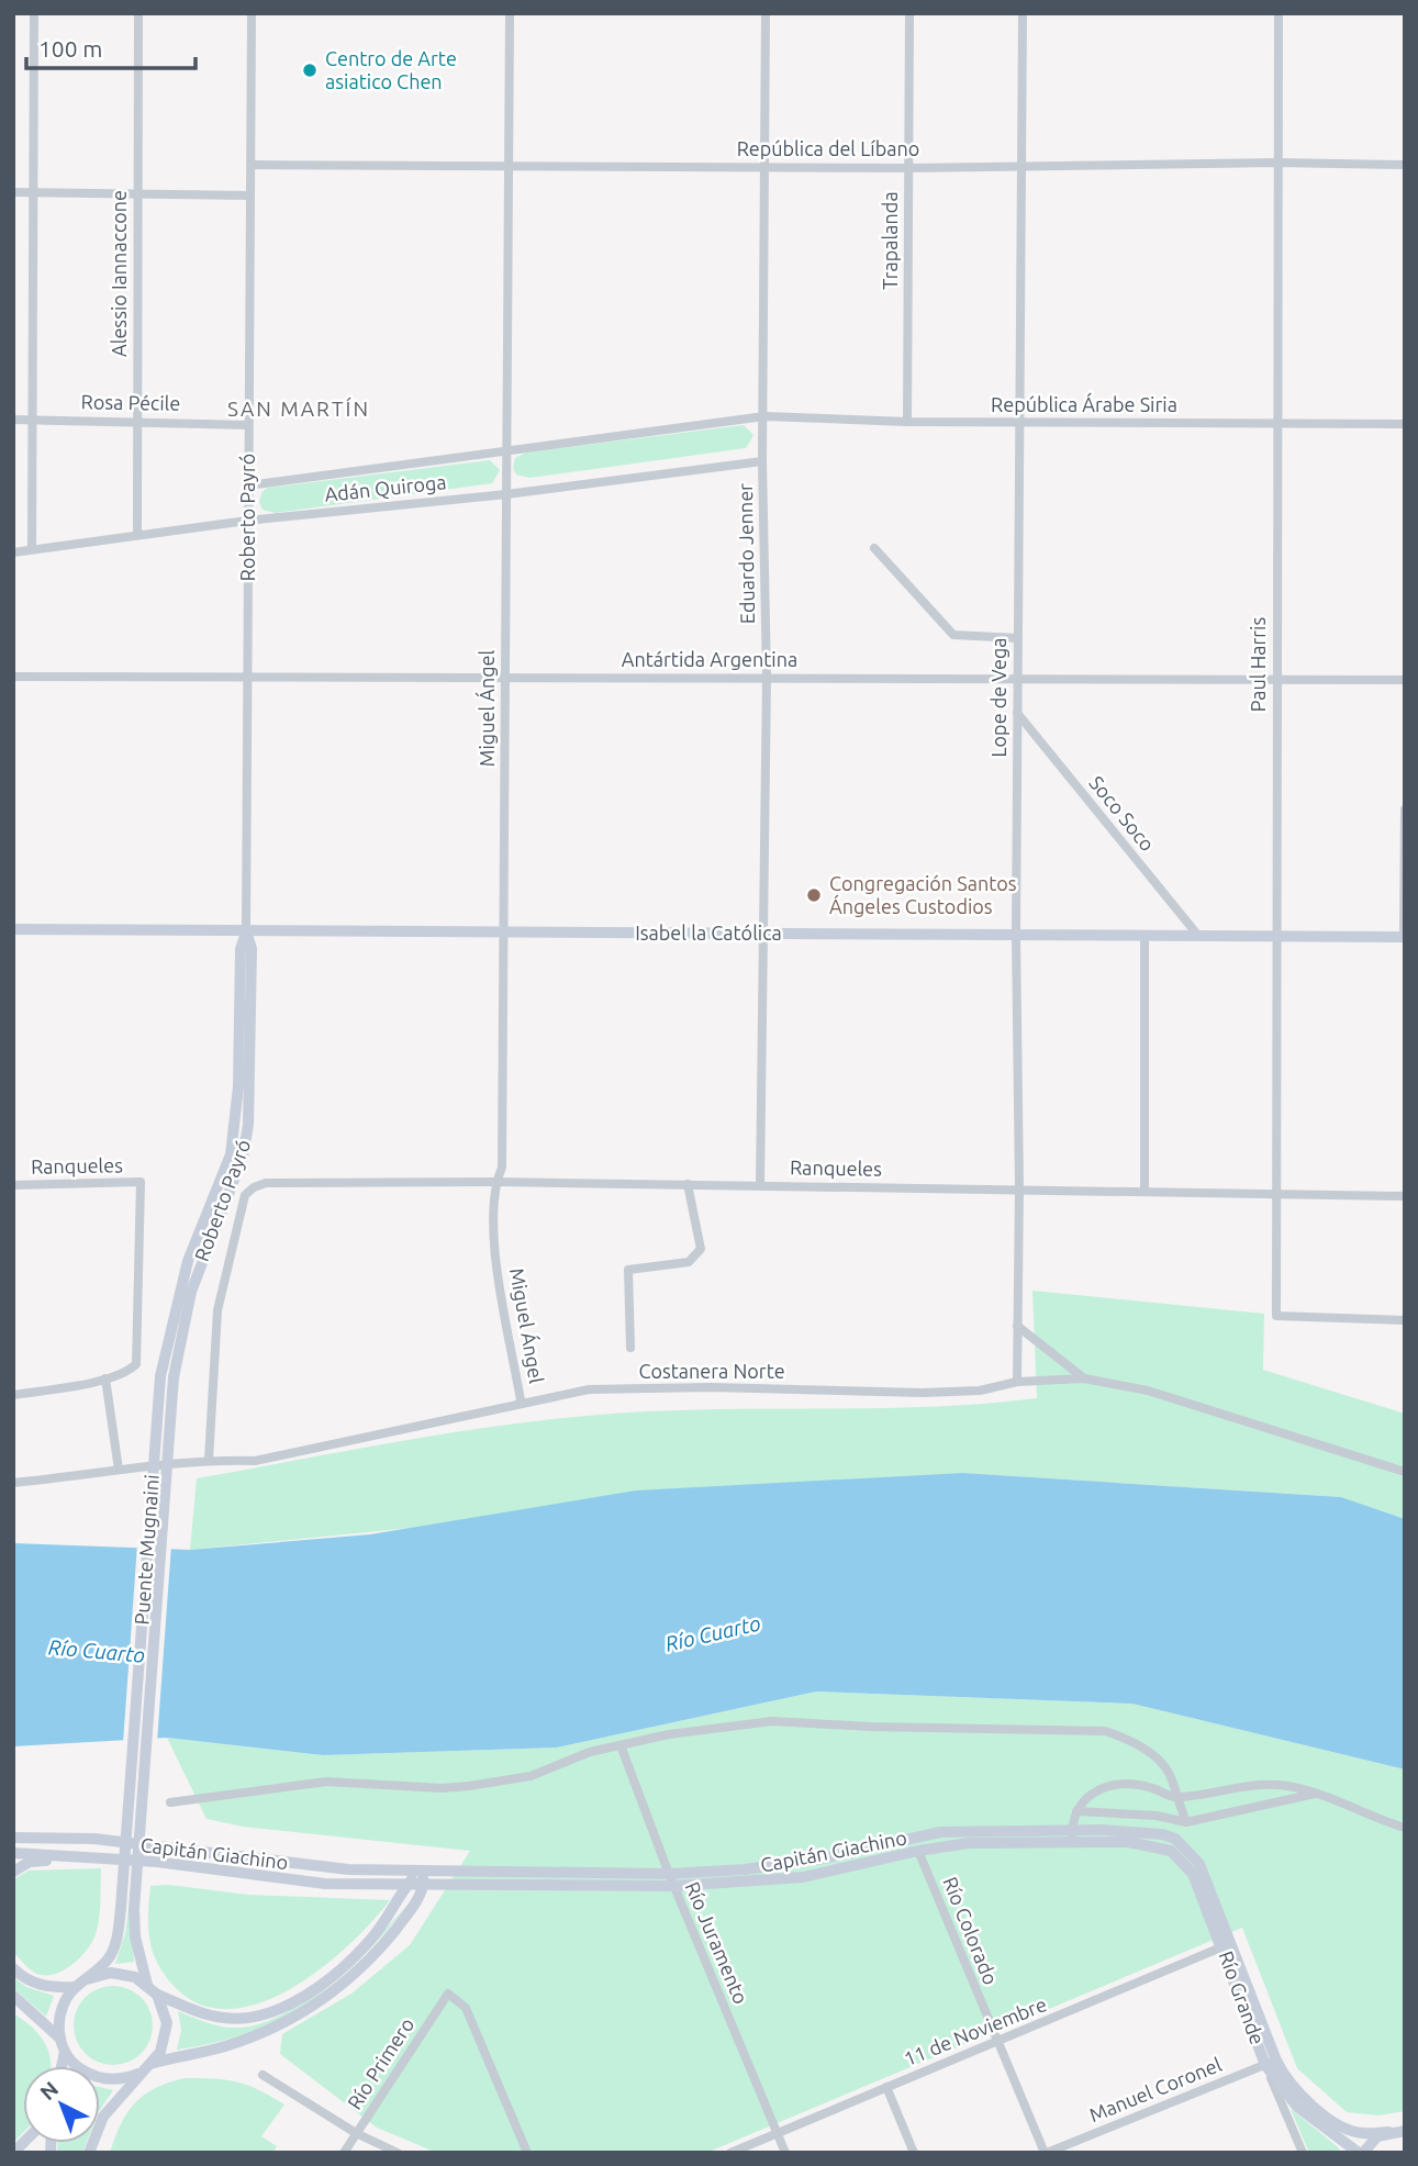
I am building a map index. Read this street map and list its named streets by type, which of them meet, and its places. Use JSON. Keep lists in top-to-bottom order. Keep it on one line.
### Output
{"streets":{"main road":["Roberto Payró","Isabel la Católica","Puente Mugnaini","Capitán Giachino","Río Grande"],"street":["República del Líbano","Trapalanda","Alessio Iannaccone","Rosa Pécile","República Árabe Siria","Adán Quiroga","Eduardo Jenner","Antártida Argentina","Paul Harris","Lope de Vega","Miguel Ángel","Soco Soco","Ranqueles","Costanera Norte","Río Colorado","Río Juramento","11 de Noviembre","Río Primero","Manuel Coronel"]},"crossings":[["República del Líbano","Trapalanda"],["República del Líbano","Roberto Payró"],["República del Líbano","Eduardo Jenner"],["República del Líbano","Paul Harris"],["República del Líbano","Lope de Vega"],["República del Líbano","Miguel Ángel"],["Trapalanda","República Árabe Siria"],["Alessio Iannaccone","Rosa Pécile"],["Alessio Iannaccone","Adán Quiroga"],["Rosa Pécile","Roberto Payró"],["República Árabe Siria","Adán Quiroga"],["República Árabe Siria","Eduardo Jenner"],["República Árabe Siria","Paul Harris"],["República Árabe Siria","Lope de Vega"],["Adán Quiroga","Roberto Payró"],["Adán Quiroga","Eduardo Jenner"],["Adán Quiroga","Miguel Ángel"],["Roberto Payró","Antártida Argentina"],["Roberto Payró","Isabel la Católica"],["Roberto Payró","Puente Mugnaini"],["Eduardo Jenner","Antártida Argentina"],["Eduardo Jenner","Isabel la Católica"],["Eduardo Jenner","Ranqueles"],["Antártida Argentina","Paul Harris"],["Antártida Argentina","Lope de Vega"],["Antártida Argentina","Miguel Ángel"],["Paul Harris","Isabel la Católica"],["Paul Harris","Ranqueles"],["Lope de Vega","Soco Soco"],["Lope de Vega","Isabel la Católica"],["Lope de Vega","Ranqueles"],["Lope de Vega","Costanera Norte"],["Miguel Ángel","Isabel la Católica"],["Miguel Ángel","Ranqueles"],["Miguel Ángel","Costanera Norte"],["Soco Soco","Isabel la Católica"],["Ranqueles","Costanera Norte"],["Capitán Giachino","Río Colorado"],["Capitán Giachino","Río Juramento"],["Capitán Giachino","Río Grande"],["Capitán Giachino","11 de Noviembre"],["Río Colorado","11 de Noviembre"],["Río Colorado","Manuel Coronel"],["Río Juramento","11 de Noviembre"],["Río Grande","11 de Noviembre"],["Río Grande","Manuel Coronel"]],"districts":["SAN MARTÍN"],"water":["Río Cuarto"],"places":["Centro de Arte asiatico Chen","Congregación Santos Ángeles Custodios"],"scale_bar":"100 m","north":"top left"}
